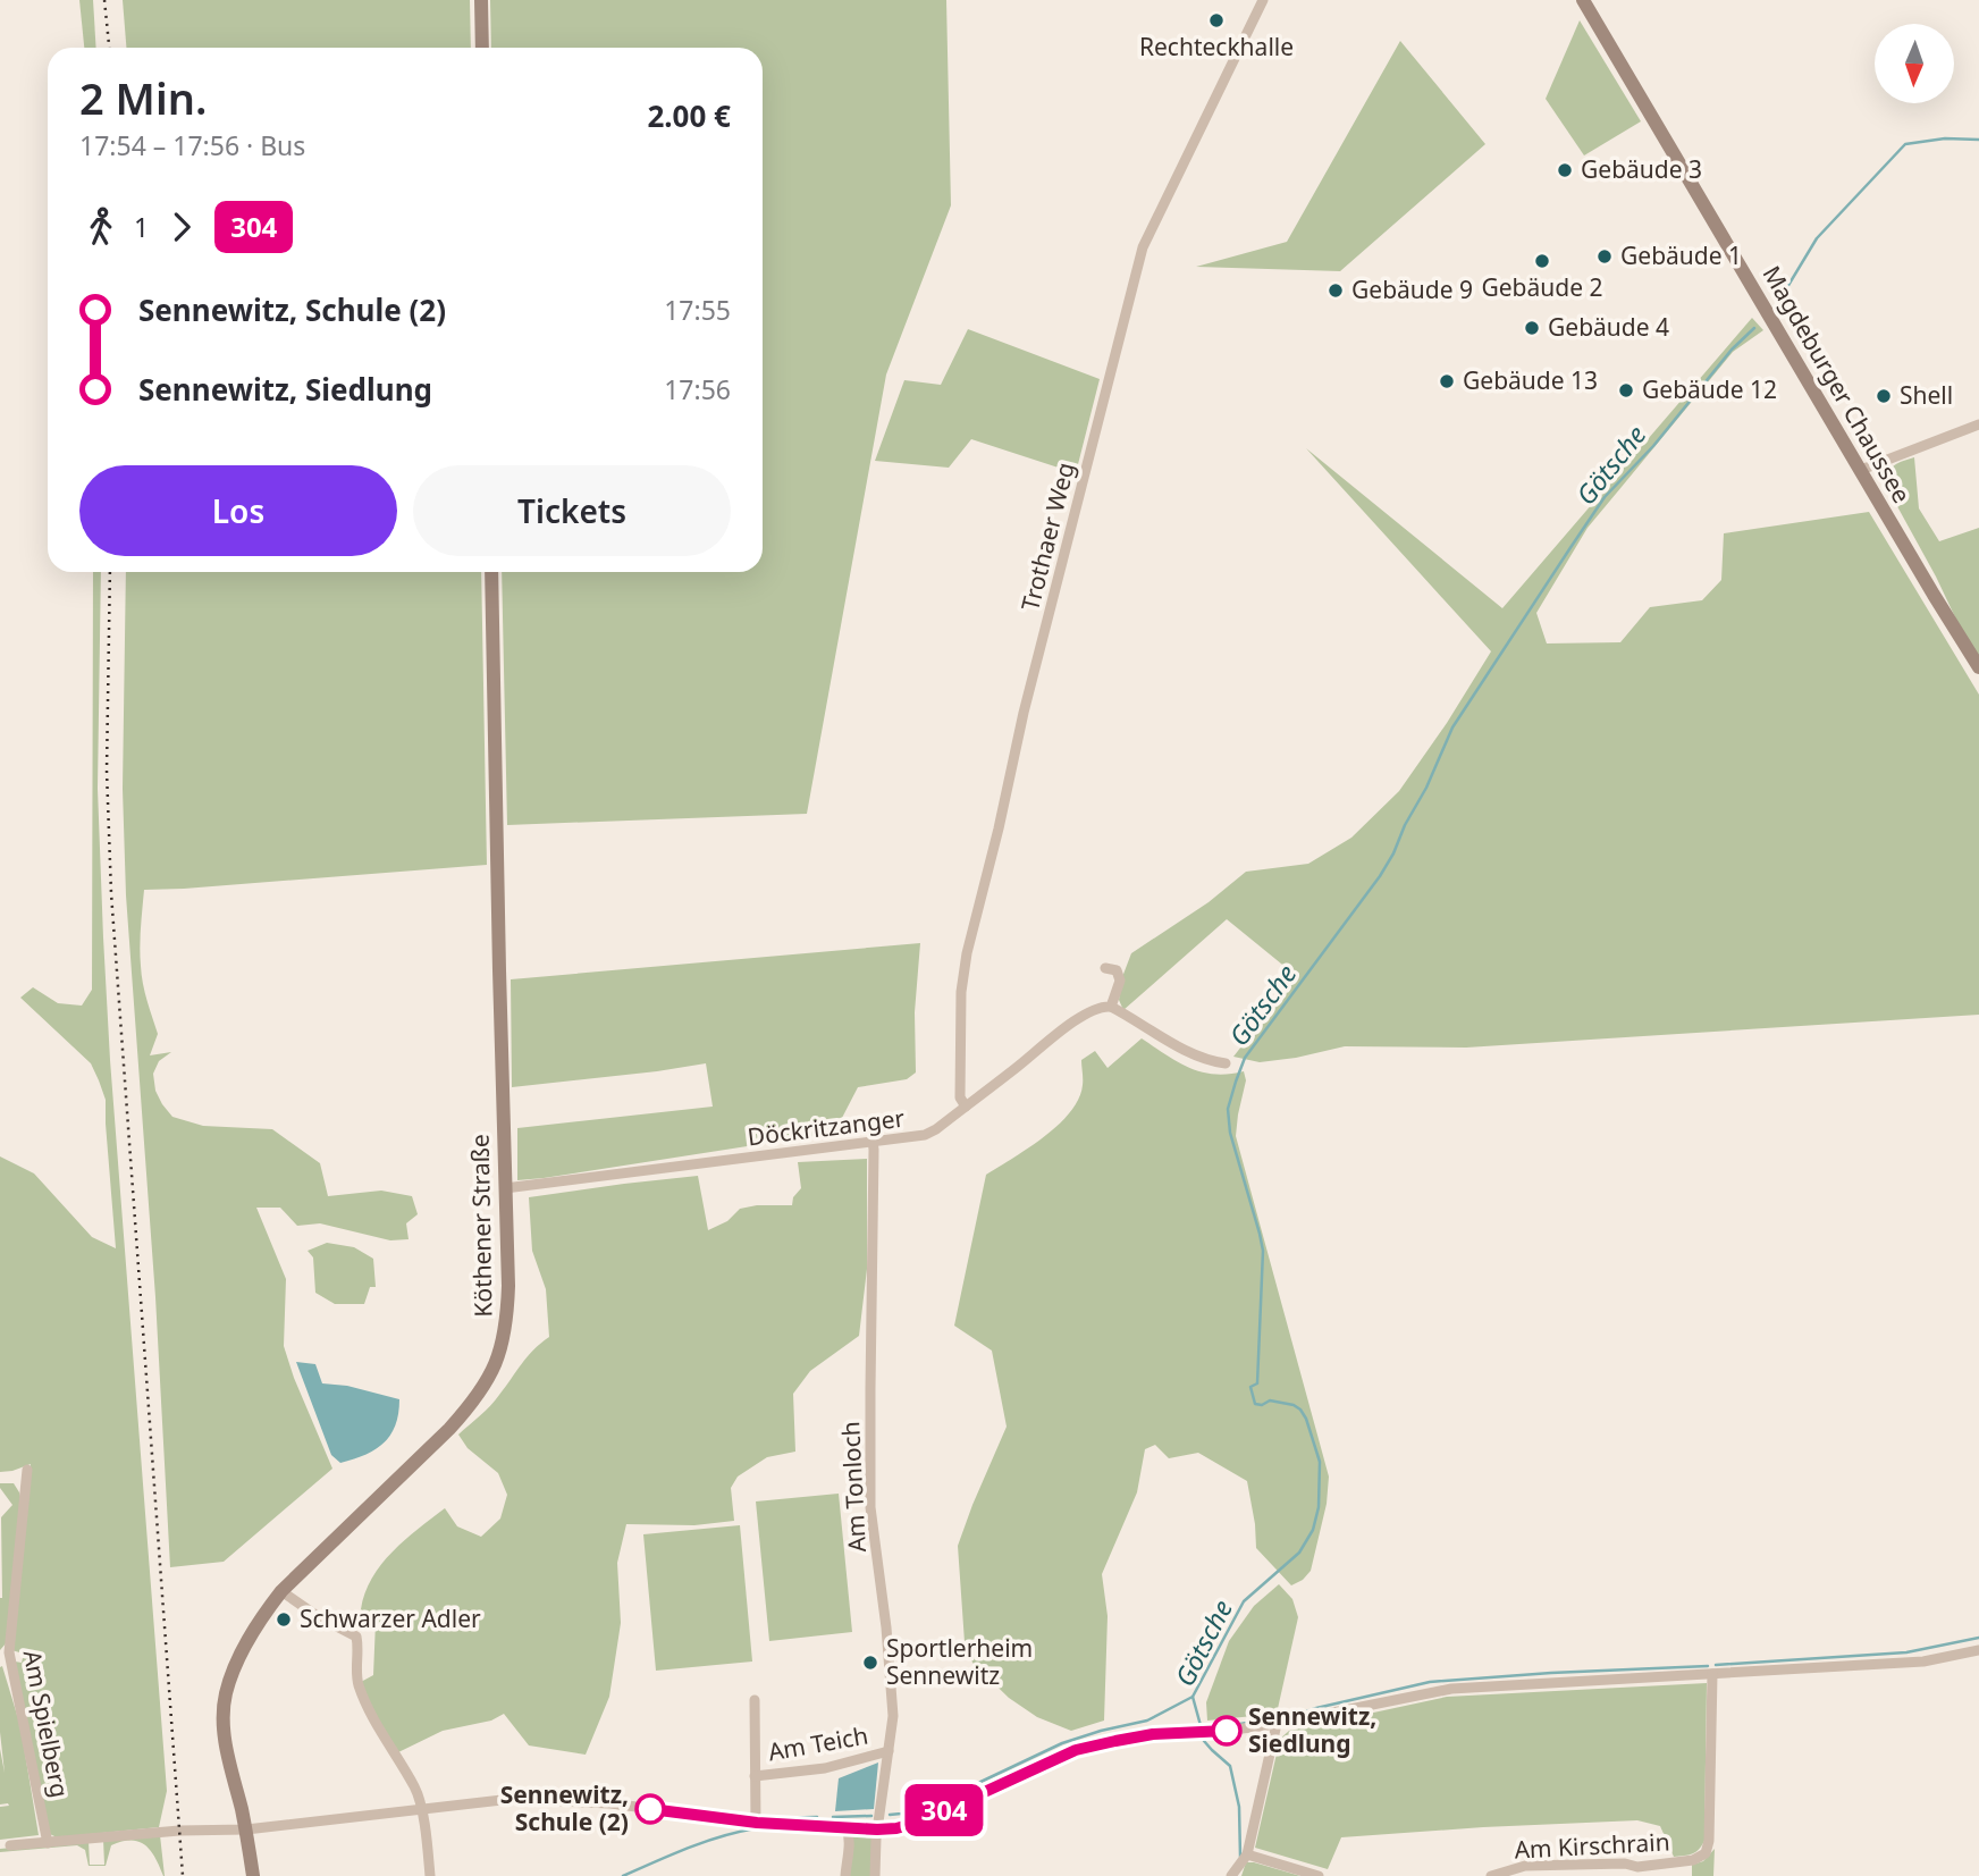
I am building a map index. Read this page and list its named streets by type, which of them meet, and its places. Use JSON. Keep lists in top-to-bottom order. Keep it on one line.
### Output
{"streets":{"main road":["Magdeburger Chaussee","Köthener Straße"],"street":["Trothaer Weg","Döckritzanger","Am Tonloch","Am Spielberg","Am Teich","Am Kirschrain"]},"crossings":[["Trothaer Weg","Döckritzanger"],["Döckritzanger","Köthener Straße"],["Döckritzanger","Am Tonloch"],["Am Tonloch","Am Teich"]],"water":["Götsche"],"places":["Rechteckhalle","Gebäude 3","Gebäude 1","Gebäude 2","Gebäude 9","Gebäude 4","Gebäude 13","Gebäude 12","Shell","Schwarzer Adler","Sportlerheim Sennewitz","Sennewitz, Siedlung","Sennewitz, Schule (2)"],"lines":["bus line 304"],"north":"bottom","page":{"on_map":"304","heading":["2 Min.","17:54 – 17:56 · Bus","2.00 €"],"legs":["1","304"],"list":[{"name":"Sennewitz, Schule (2)","value":"17:55"},{"name":"Sennewitz, Siedlung","value":"17:56"}],"buttons":["Los","Tickets"]}}
